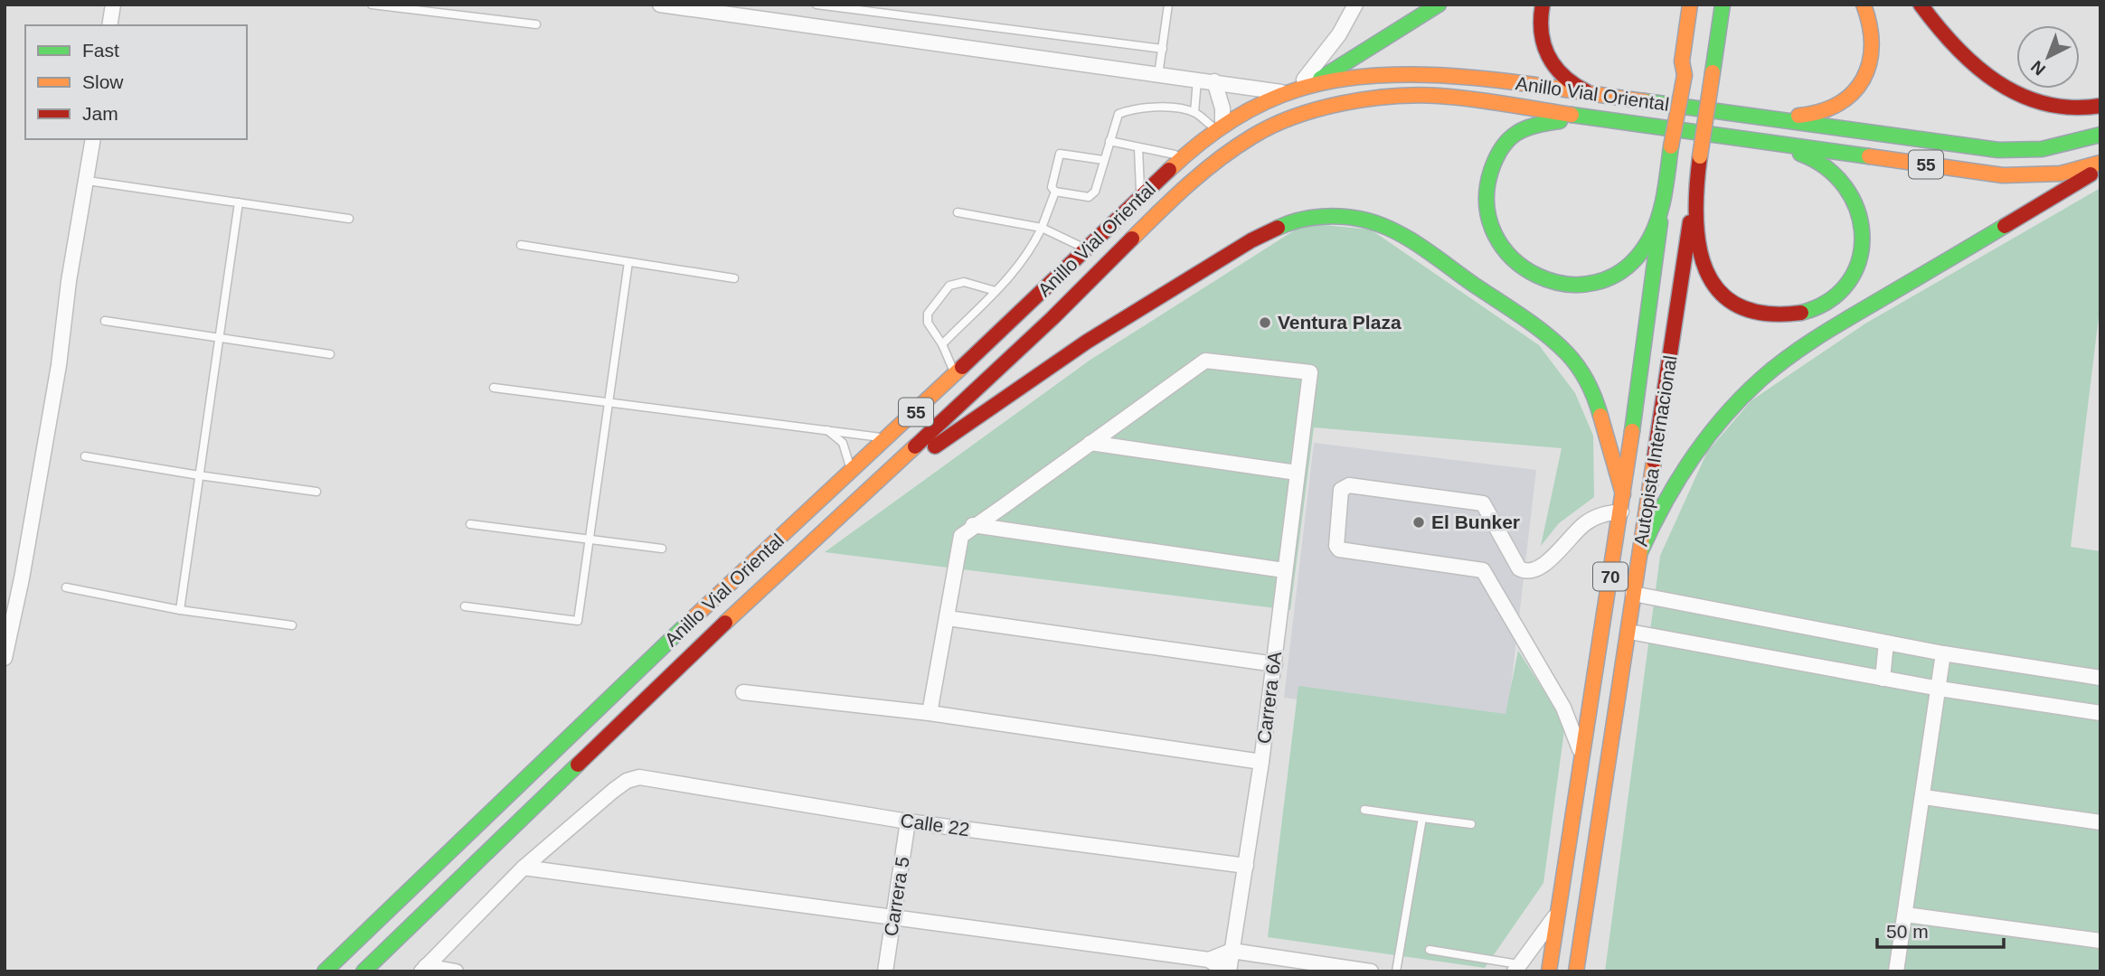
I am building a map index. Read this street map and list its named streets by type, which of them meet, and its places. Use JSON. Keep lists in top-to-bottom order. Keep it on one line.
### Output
{"streets":{"main road":["Anillo Vial Oriental","55","Autopista Internacional","70"],"street":["Carrera 6A","Calle 22","Carrera 5"]},"crossings":[["Carrera 6A","Calle 22"],["Calle 22","Carrera 5"]],"places":["Ventura Plaza","El Bunker"],"legend":["Fast","Slow","Jam"],"scale_bar":"50 m","north":"bottom left"}
